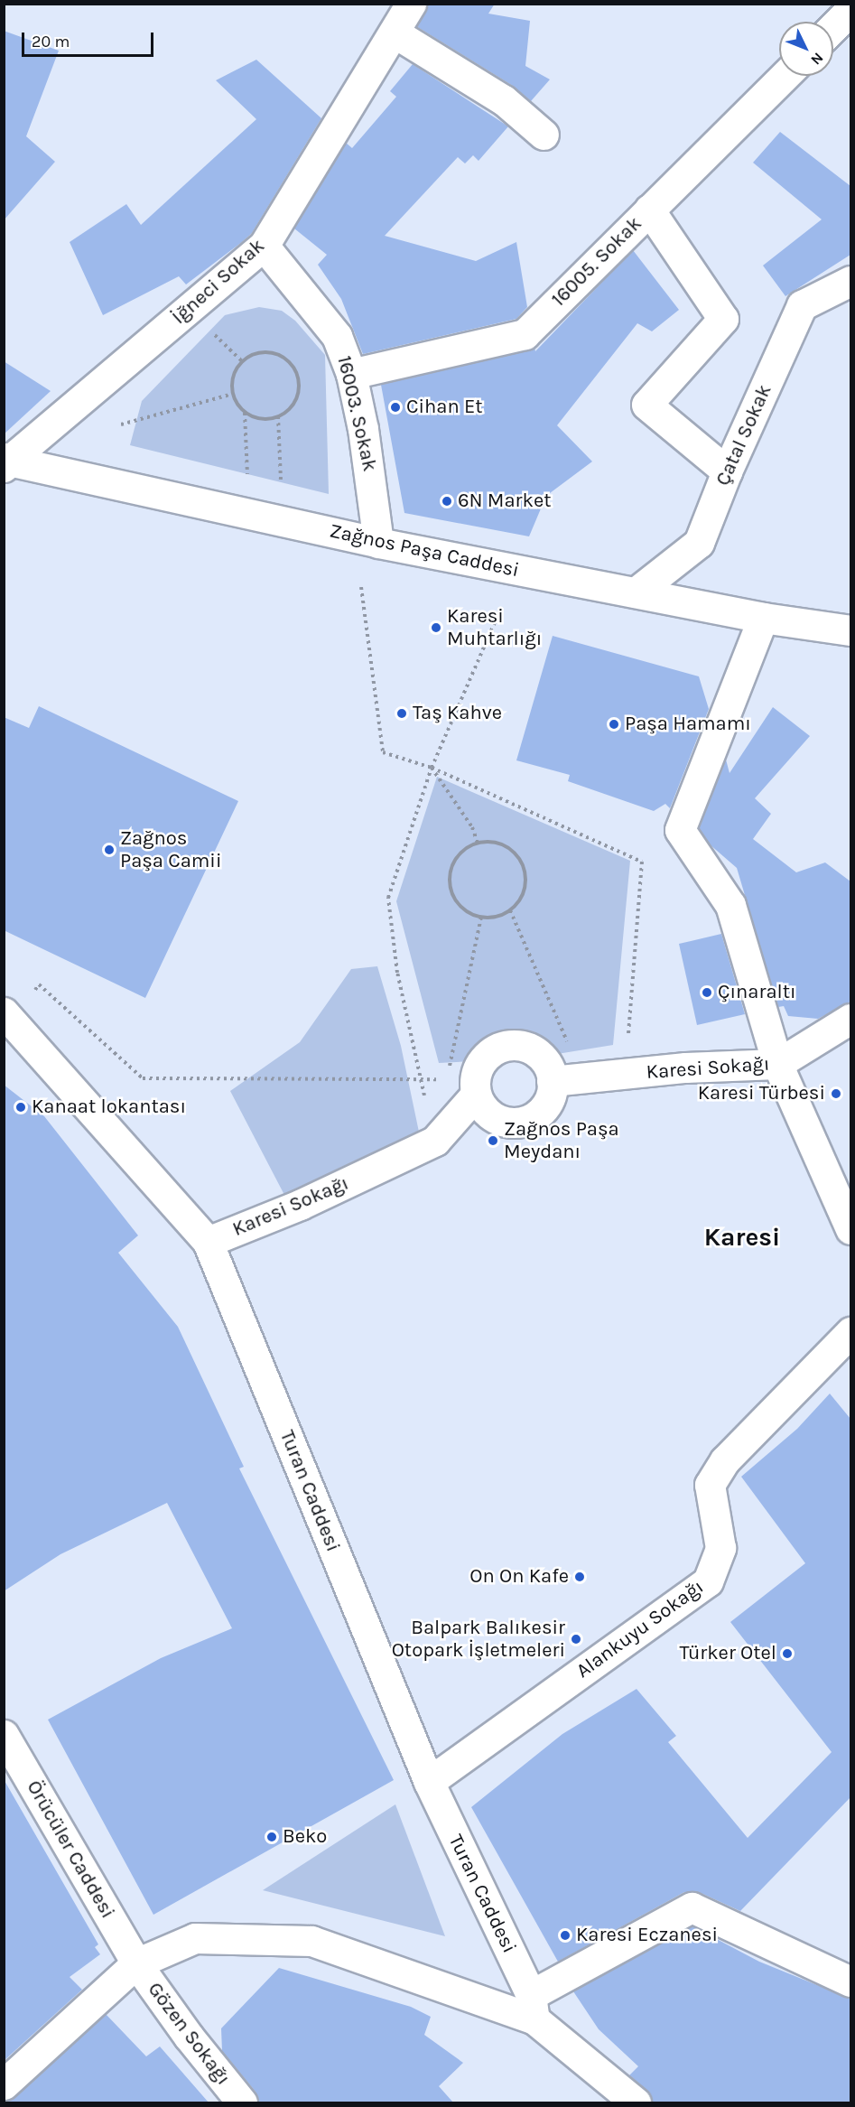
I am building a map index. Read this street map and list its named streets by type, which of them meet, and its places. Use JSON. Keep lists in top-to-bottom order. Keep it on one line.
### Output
{"streets":{"street":["16005. Sokak","İğneci Sokak","16003. Sokak","Çatal Sokak","Zağnos Paşa Caddesi","Karesi Sokağı","Turan Caddesi","Alankuyu Sokağı","Örücüler Caddesi","Gözen Sokağı"]},"crossings":[["16005. Sokak","16003. Sokak"],["İğneci Sokak","16003. Sokak"],["İğneci Sokak","Zağnos Paşa Caddesi"],["16003. Sokak","Zağnos Paşa Caddesi"],["Çatal Sokak","Zağnos Paşa Caddesi"],["Karesi Sokağı","Turan Caddesi"],["Turan Caddesi","Alankuyu Sokağı"],["Turan Caddesi","Örücüler Caddesi"],["Turan Caddesi","Gözen Sokağı"],["Örücüler Caddesi","Gözen Sokağı"]],"districts":["Karesi"],"places":["Cihan Et","6N Market","Karesi Muhtarlığı","Taş Kahve","Paşa Hamamı","Zağnos Paşa Camii","Çınaraltı","Karesi Türbesi","Kanaat lokantası","Zağnos Paşa Meydanı","On On Kafe","Balpark Balıkesir Otopark İşletmeleri","Türker Otel","Beko","Karesi Eczanesi"],"scale_bar":"20 m","north":"bottom right"}
